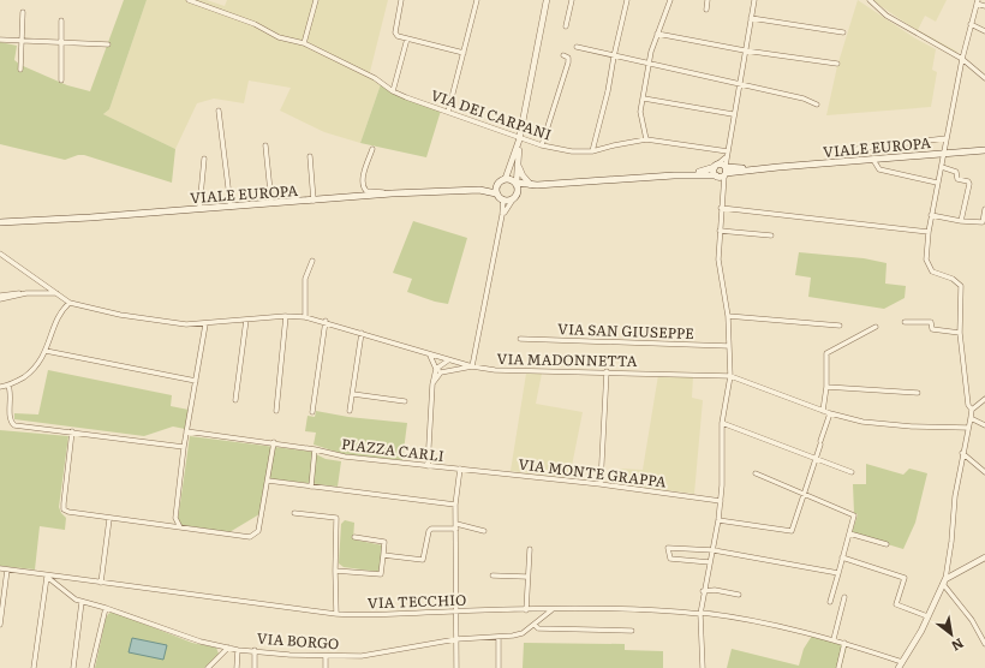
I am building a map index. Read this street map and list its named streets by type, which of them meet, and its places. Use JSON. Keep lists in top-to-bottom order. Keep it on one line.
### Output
{"streets":{"main road":["VIALE EUROPA"],"street":["VIA DEI CARPANI","VIA SAN GIUSEPPE","VIA MADONNETTA","PIAZZA CARLI","VIA MONTE GRAPPA","VIA TECCHIO","VIA BORGO"]},"crossings":[["PIAZZA CARLI","VIA MONTE GRAPPA"],["PIAZZA CARLI","VIA TECCHIO"],["PIAZZA CARLI","VIA BORGO"],["VIA TECCHIO","VIA BORGO"]],"north":"bottom right"}
